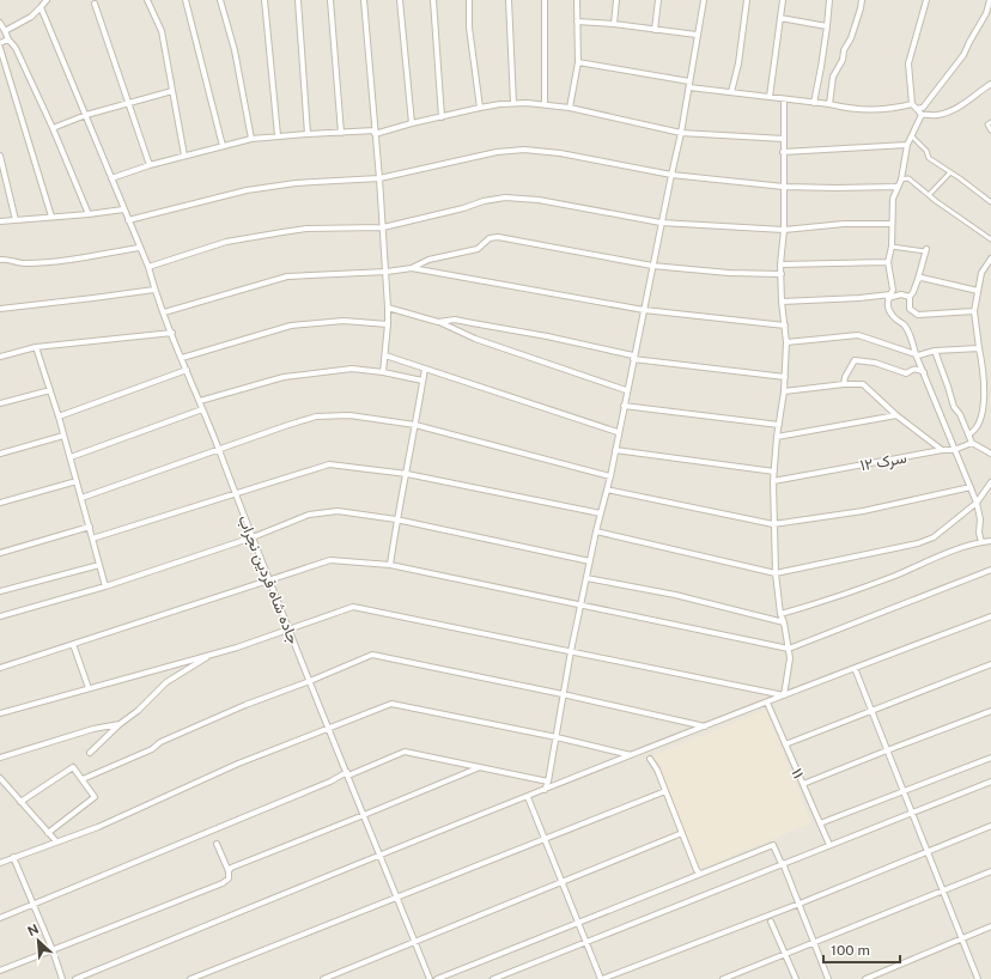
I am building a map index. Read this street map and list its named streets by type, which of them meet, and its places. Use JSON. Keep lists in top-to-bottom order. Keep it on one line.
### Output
{"streets":{"street":["سرک ۱۲","جاده شاه فردین نجراب","۱۱"]},"scale_bar":"100 m","north":"top left"}
